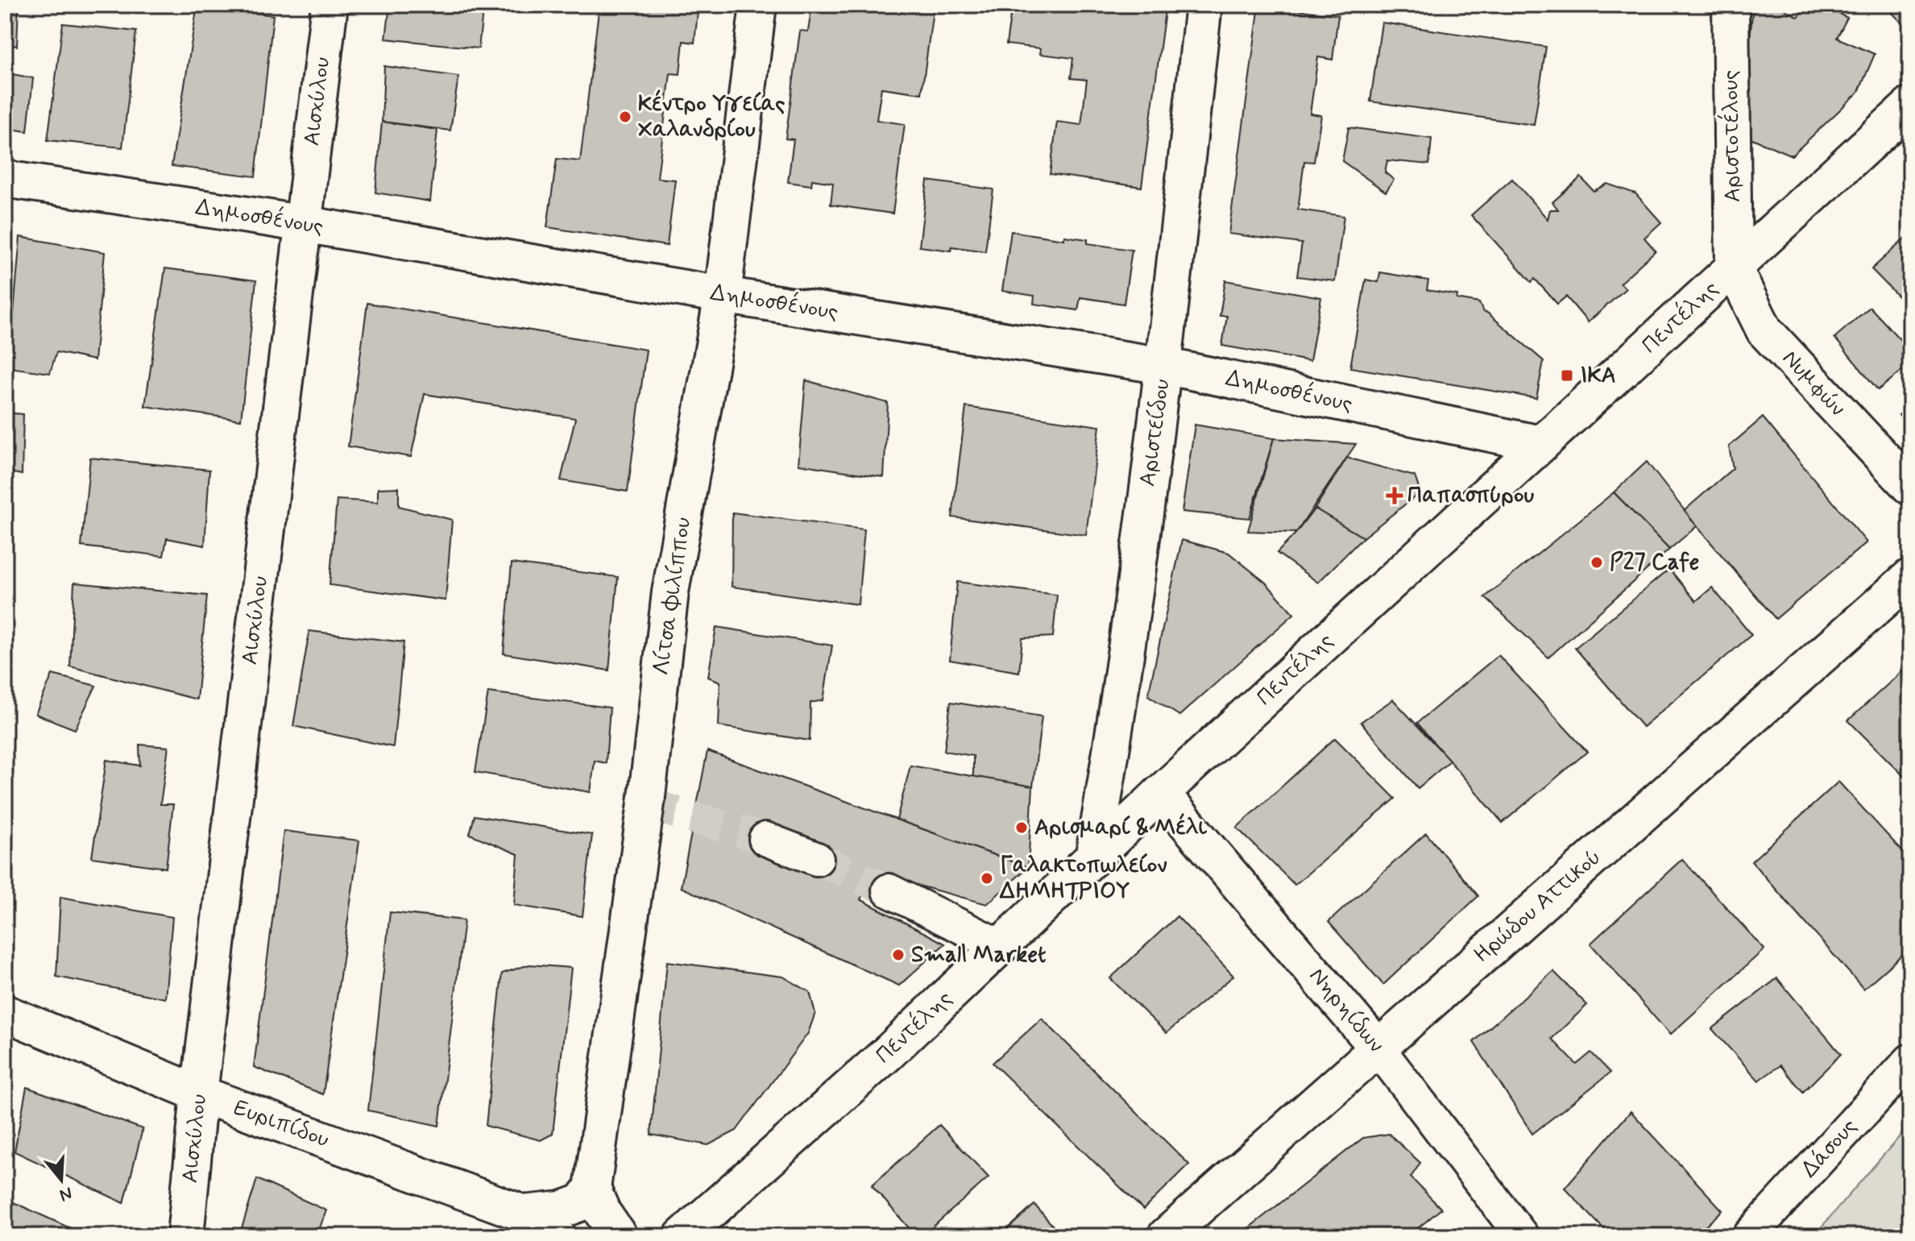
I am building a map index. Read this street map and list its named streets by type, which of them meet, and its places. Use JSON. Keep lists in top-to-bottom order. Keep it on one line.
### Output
{"streets":{"street":["Αισχύλου","Αριστοτέλους","Δημοσθένους","Πεντέλης","Νυμφών","Αριστείδου","Λίτσα Φιλίππου","Ηρώδου Αττικού","Νηρηίδων","Ευριπίδου","Δάσους"]},"crossings":[["Αισχύλου","Δημοσθένους"],["Αισχύλου","Ευριπίδου"],["Αριστοτέλους","Πεντέλης"],["Αριστοτέλους","Νυμφών"],["Δημοσθένους","Πεντέλης"],["Δημοσθένους","Αριστείδου"],["Δημοσθένους","Λίτσα Φιλίππου"],["Πεντέλης","Νυμφών"],["Πεντέλης","Αριστείδου"],["Πεντέλης","Νηρηίδων"],["Λίτσα Φιλίππου","Ευριπίδου"],["Ηρώδου Αττικού","Νηρηίδων"]],"places":{"other":["Κέντρο Υγείας Χαλανδρίου","P27 Cafe","Αρισμαρί & Μέλι","Γαλακτοπωλείον ΔΗΜΗΤΡΙΟΥ","Small Market"],"transit":["ΙΚΑ"],"health":["Παπασπύρου"]},"north":"bottom"}
